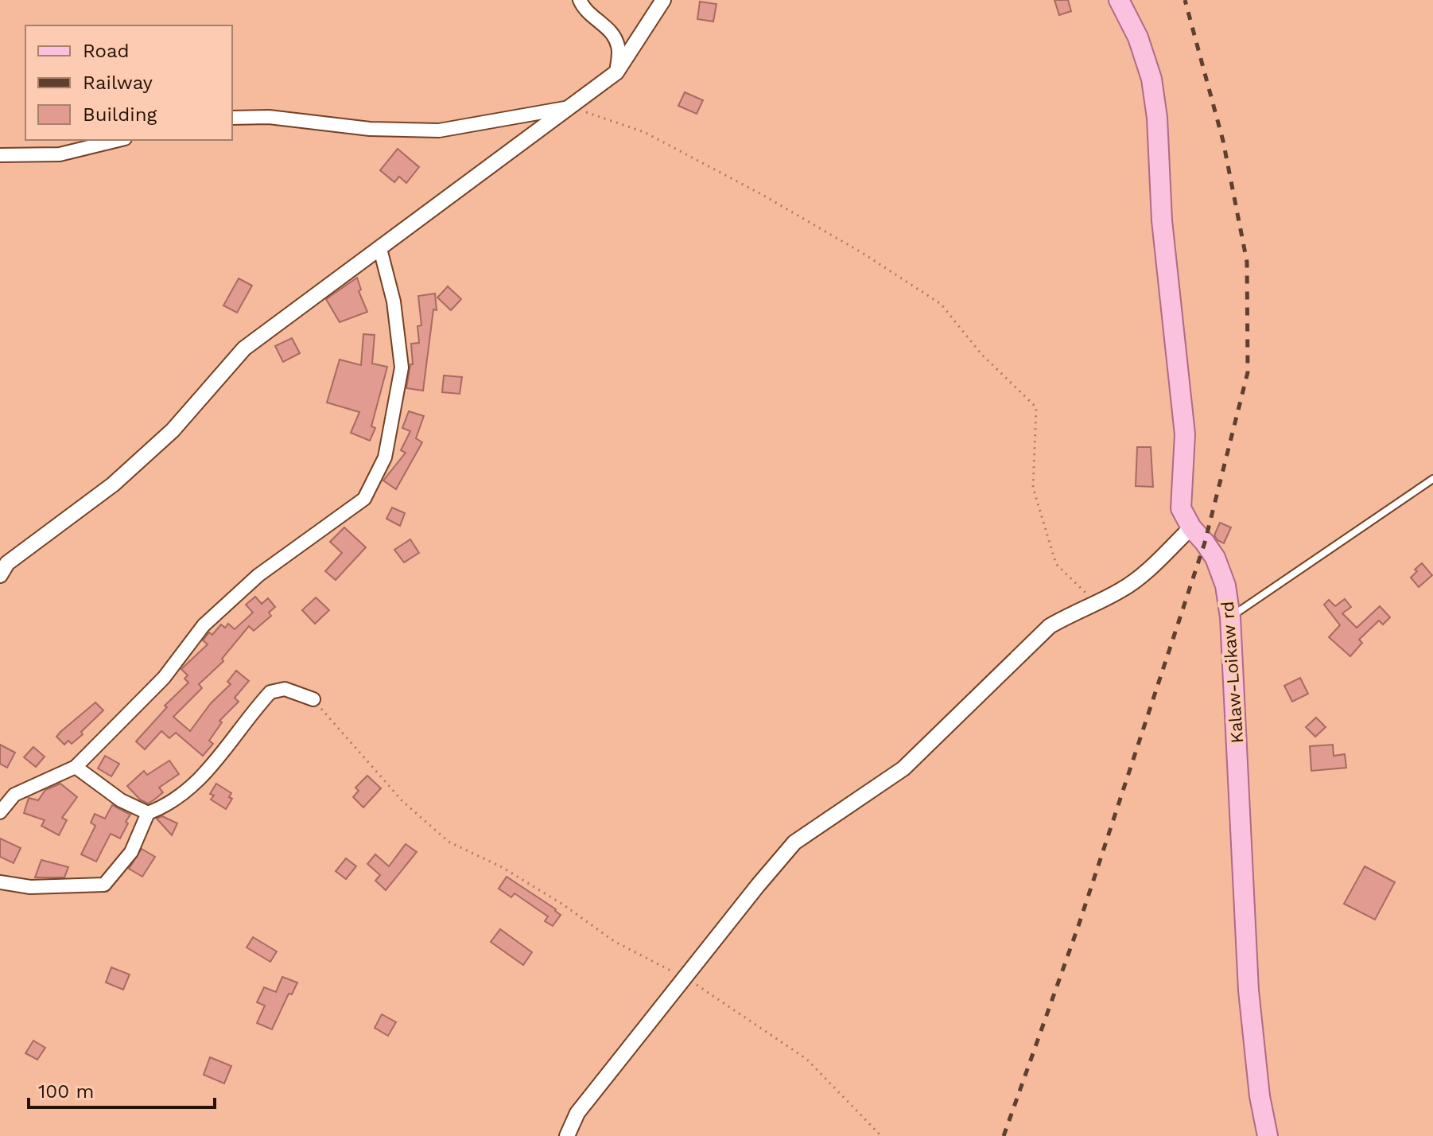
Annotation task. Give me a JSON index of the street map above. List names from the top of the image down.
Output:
{
  "streets": {
    "main road": ["Kalaw-Loikaw rd"]
  },
  "legend": ["Road", "Railway", "Building"],
  "scale_bar": "100 m"
}
